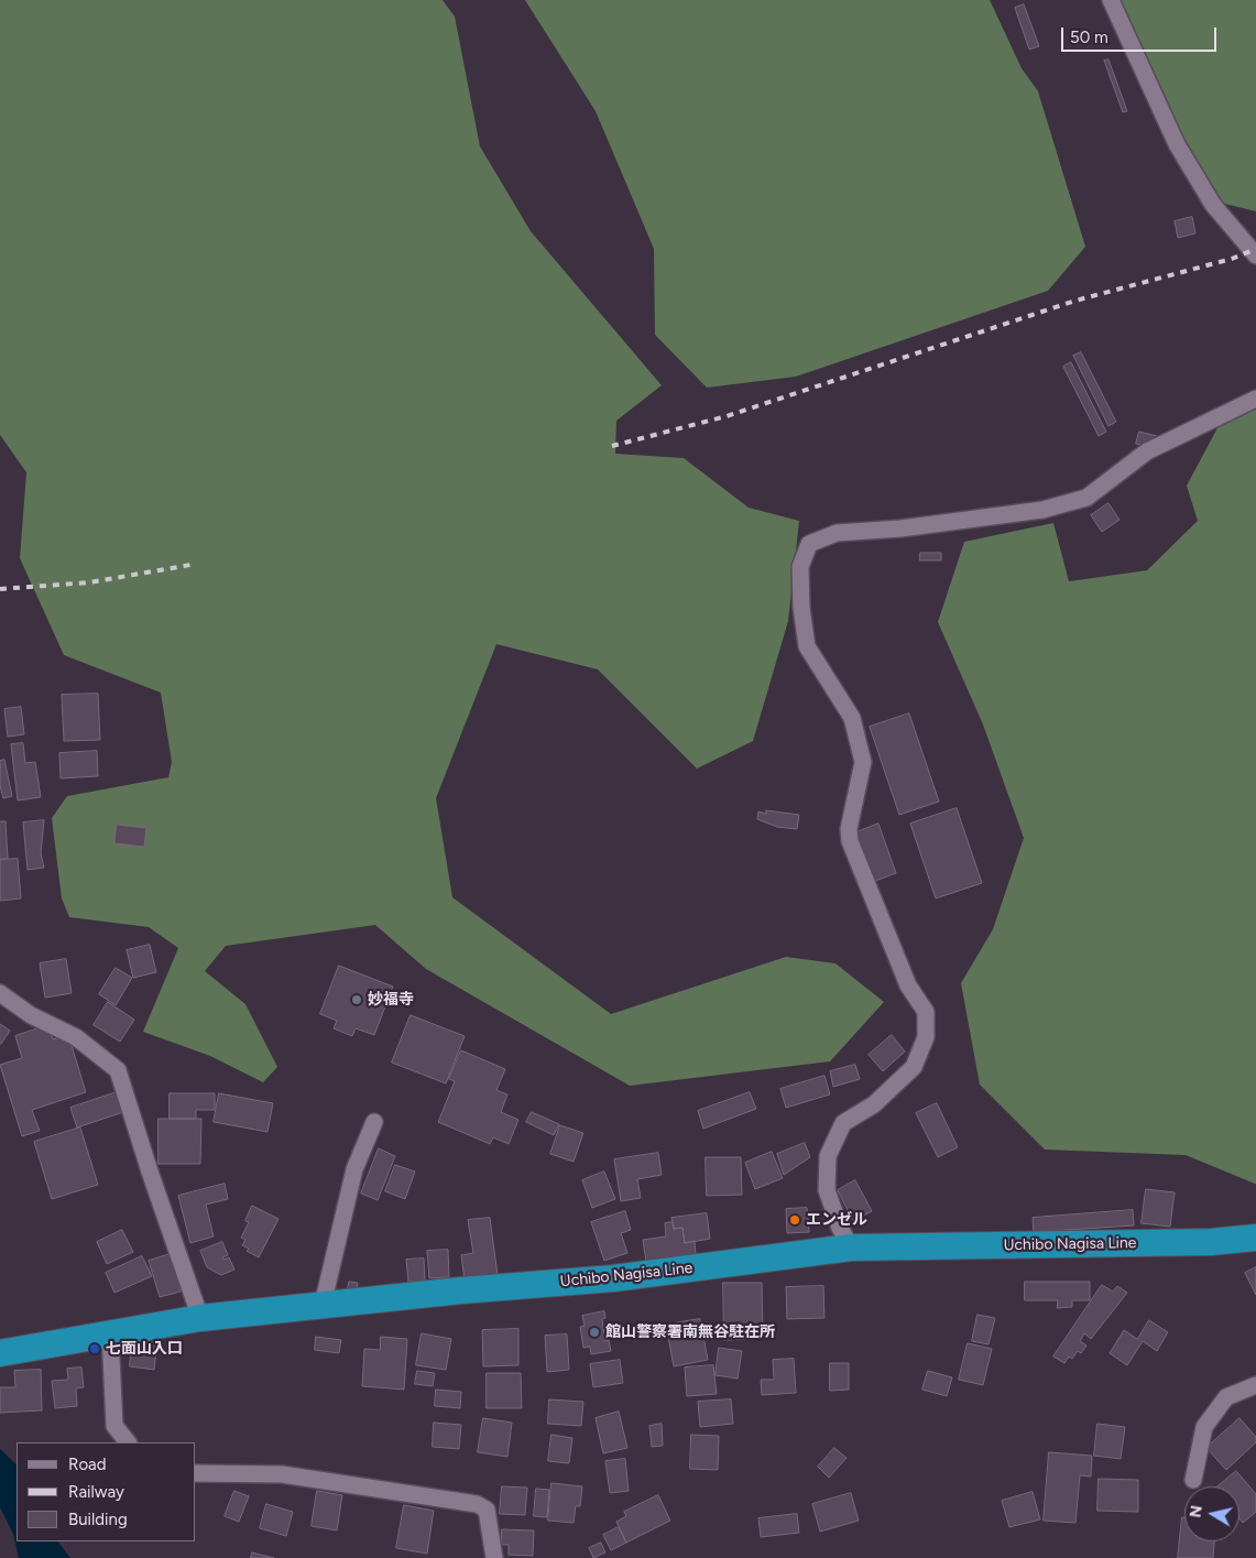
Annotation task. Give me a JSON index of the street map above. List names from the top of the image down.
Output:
{
  "streets": {
    "highway": ["Uchibo Nagisa Line"]
  },
  "places": [
    "妙福寺",
    "エンゼル",
    "館山警察署南無谷駐在所",
    "七面山入口"
  ],
  "legend": ["Road", "Railway", "Building"],
  "scale_bar": "50 m",
  "north": "left"
}
